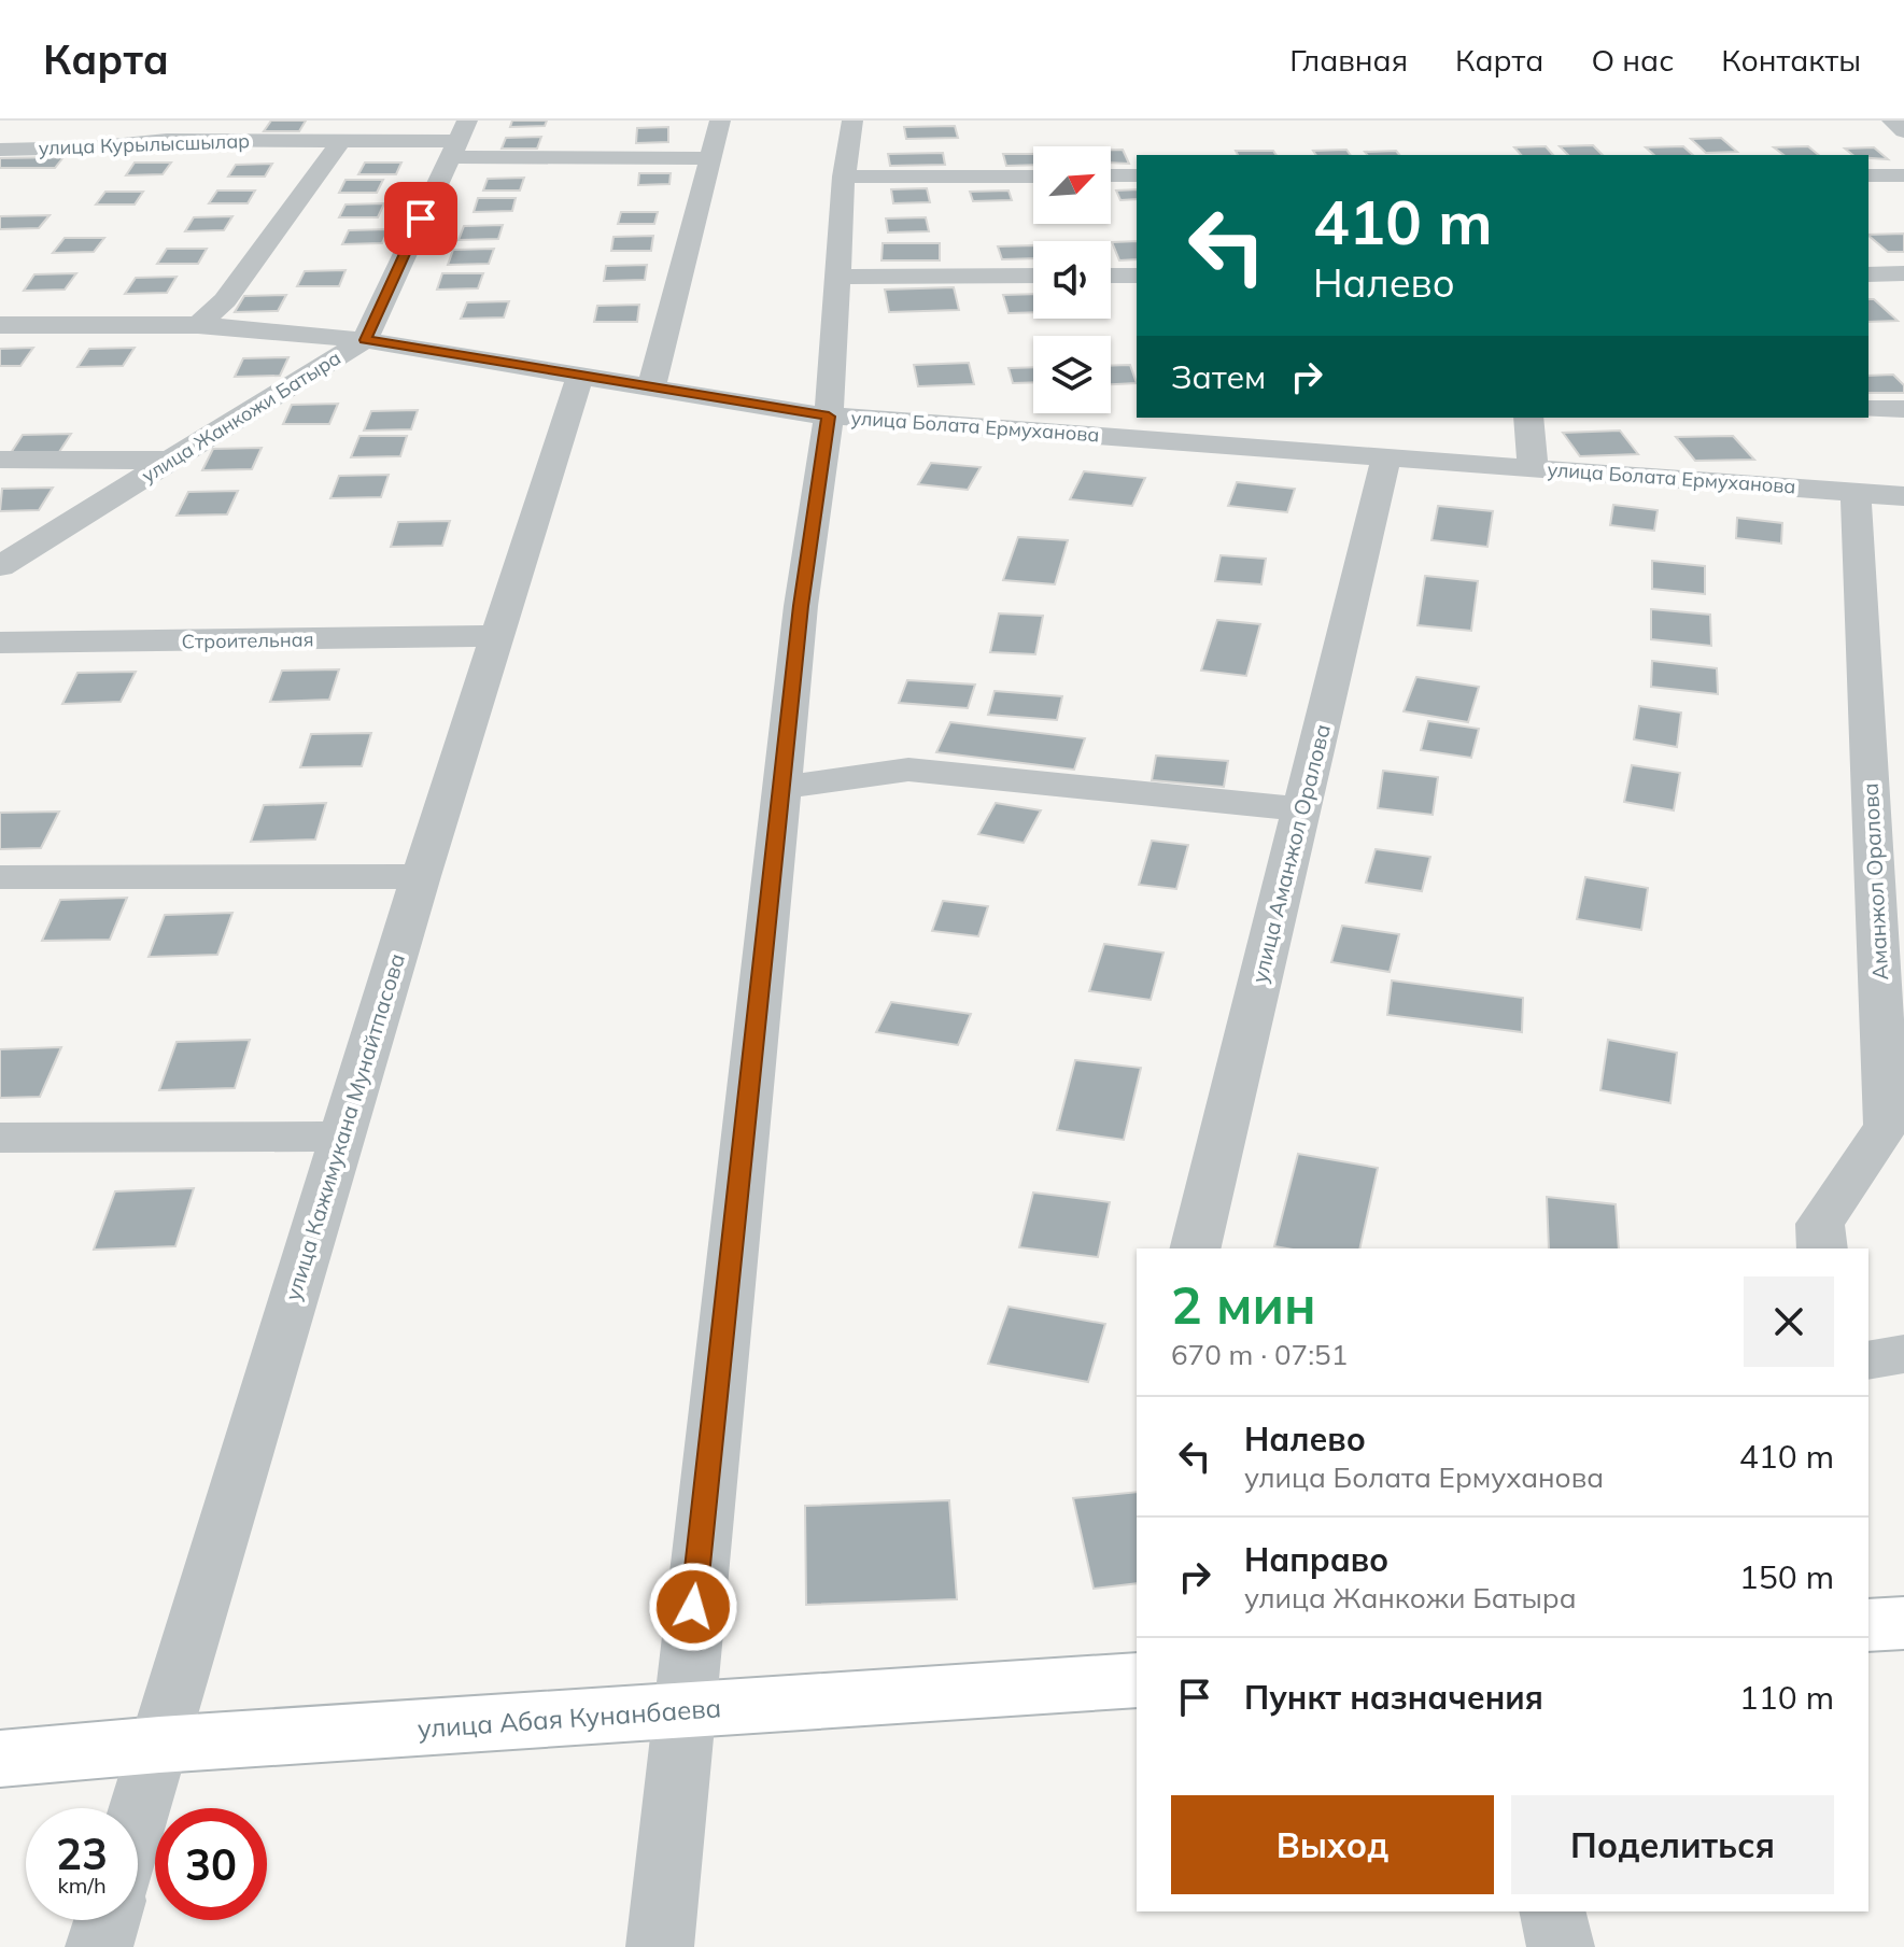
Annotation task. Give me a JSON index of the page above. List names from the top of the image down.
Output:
{
  "streets": {
    "street": [
      "улица Курылысшылар",
      "улица Жанкожи Батыра",
      "улица Болата Ермуханова",
      "Строительная",
      "улица Аманжол Оралова",
      "Аманжол Оралова",
      "улица Кажимукана Мунайтпасова",
      "улица Абая Кунанбаева"
    ]
  },
  "crossings": [
    ["улица Курылысшылар", "улица Жанкожи Батыра"],
    ["улица Жанкожи Батыра", "улица Болата Ермуханова"],
    ["улица Болата Ермуханова", "улица Аманжол Оралова"],
    ["улица Болата Ермуханова", "Аманжол Оралова"],
    ["улица Болата Ермуханова", "улица Кажимукана Мунайтпасова"],
    ["Строительная", "улица Кажимукана Мунайтпасова"],
    ["улица Кажимукана Мунайтпасова", "улица Абая Кунанбаева"]
  ],
  "north": "top right",
  "page": {
    "header": "Карта",
    "nav": [
      "Главная",
      "Карта",
      "О нас",
      "Контакты"
    ],
    "turn": ["410 m", "Налево"],
    "then": "Затем",
    "heading": ["2 мин", "670 m · 07:51"],
    "list": [
      {
        "name": "Налево",
        "note": "улица Болата Ермуханова",
        "value": "410 m"
      },
      {
        "name": "Направо",
        "note": "улица Жанкожи Батыра",
        "value": "150 m"
      },
      {
        "name": "Пункт назначения",
        "value": "110 m"
      }
    ],
    "buttons": ["Выход", "Поделиться"],
    "speed": "23 km/h",
    "limit": "30"
  }
}
